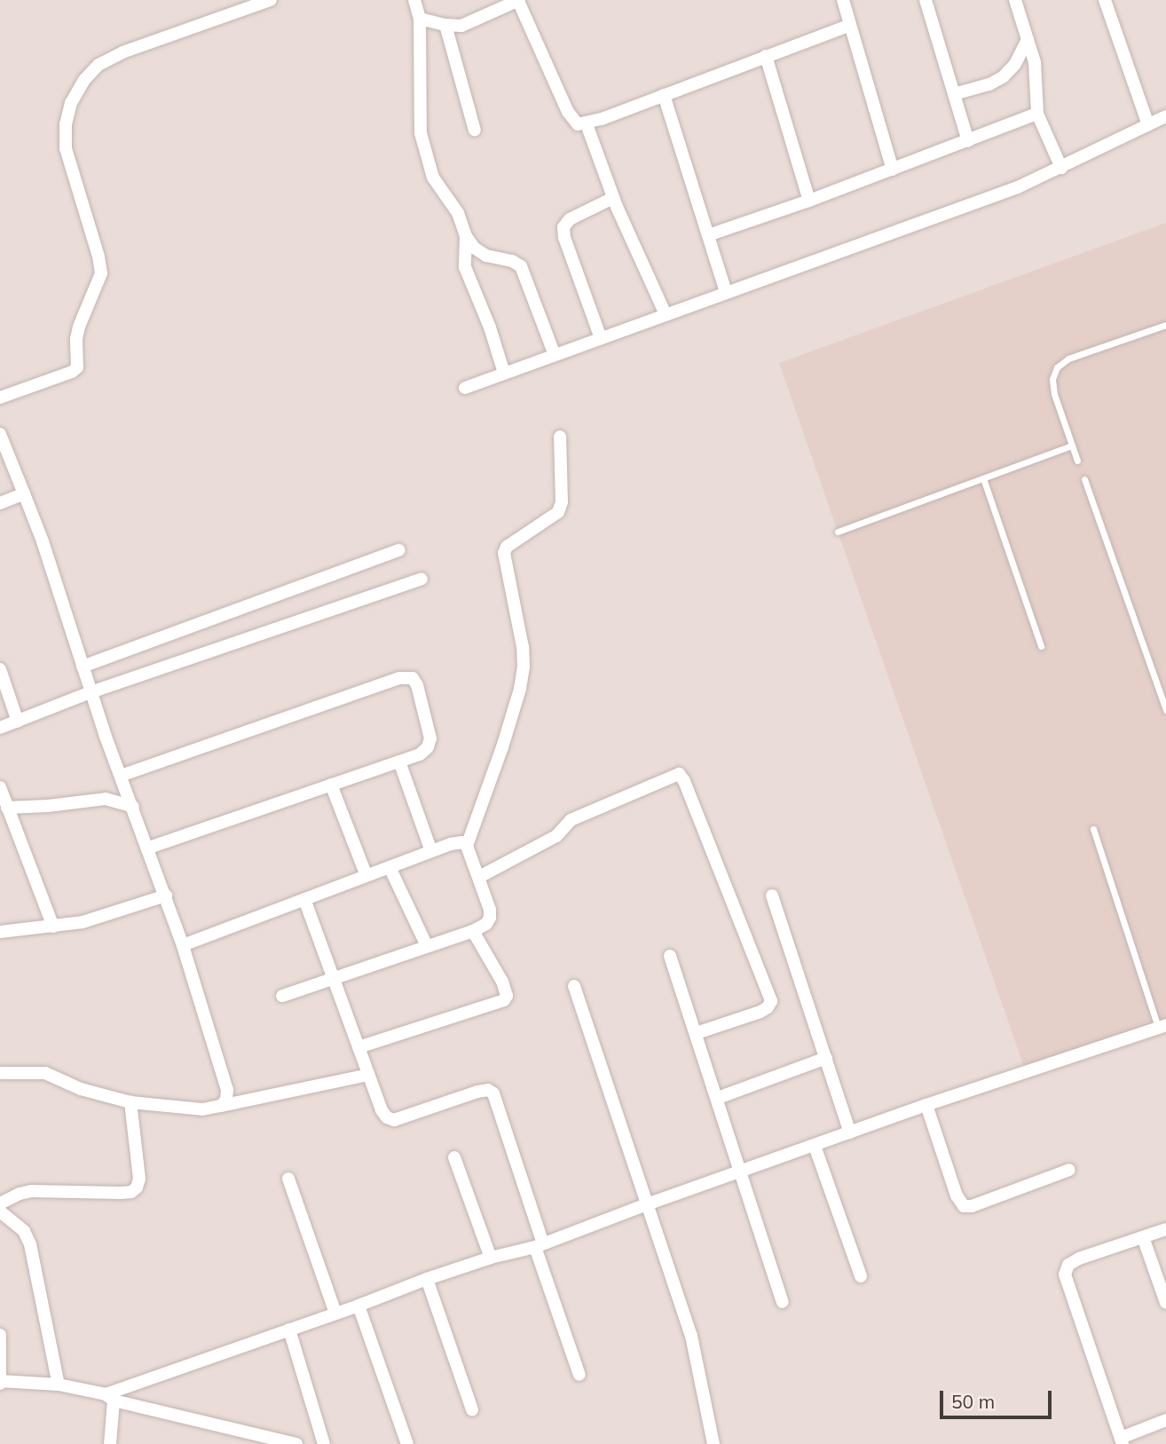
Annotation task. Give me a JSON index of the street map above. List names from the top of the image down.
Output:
{
  "scale_bar": "50 m"
}
